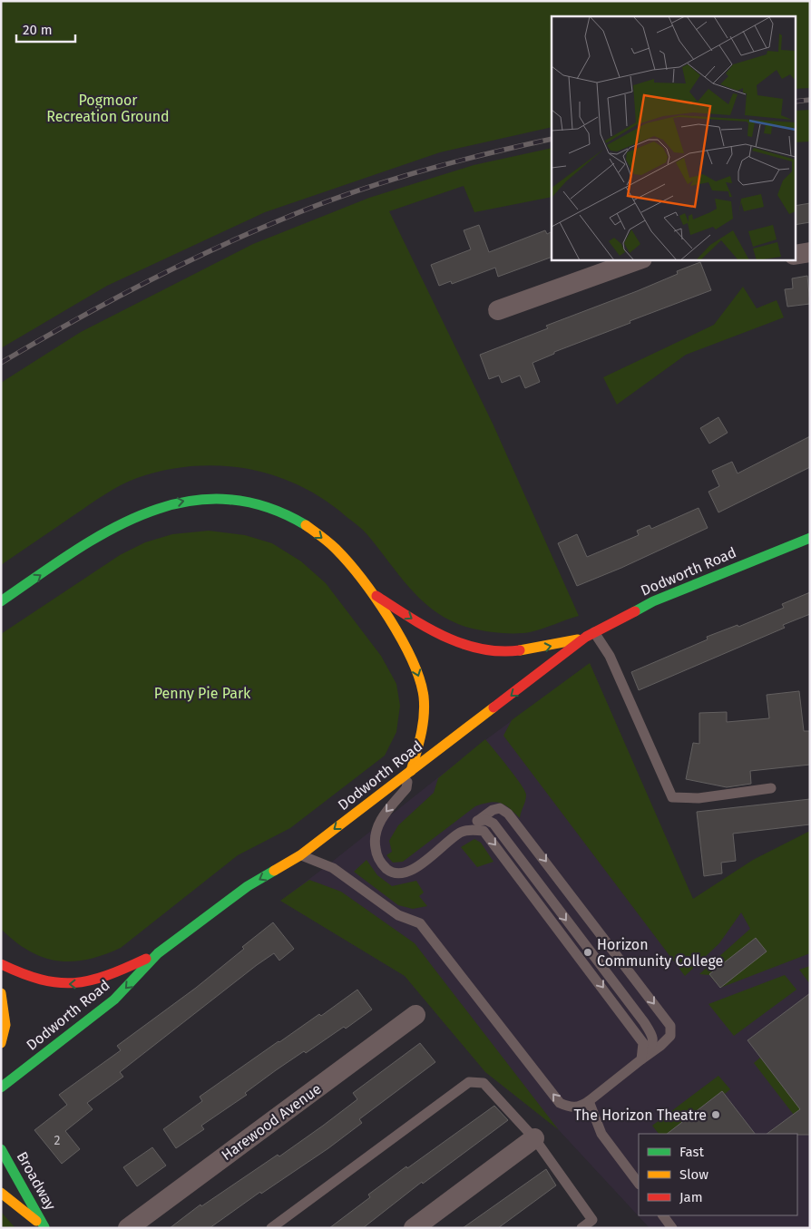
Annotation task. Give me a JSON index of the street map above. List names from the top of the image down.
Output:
{
  "streets": {
    "highway": ["Dodworth Road", "Broadway"],
    "street": ["Harewood Avenue"]
  },
  "one_way": ["Dodworth Road"],
  "parks": ["Pogmoor Recreation Ground", "Penny Pie Park"],
  "places": ["Horizon Community College", "The Horizon Theatre"],
  "house_numbers": ["2"],
  "legend": ["Fast", "Slow", "Jam"],
  "scale_bar": "20 m"
}
